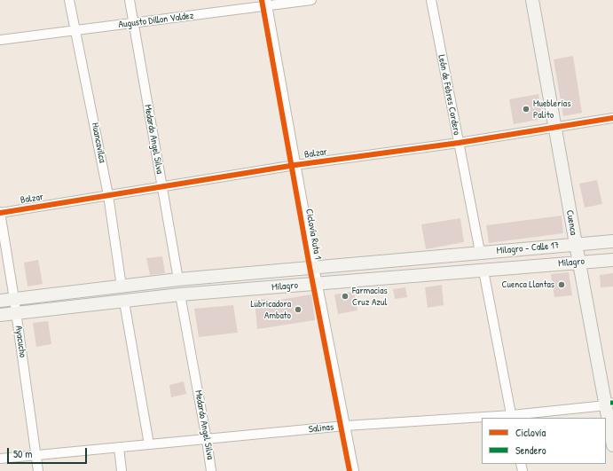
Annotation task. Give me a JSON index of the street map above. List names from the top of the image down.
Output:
{
  "streets": {
    "main road": ["Cuenca", "Milagro - Calle 17", "Milagro"],
    "street": [
      "Augusto Dillon Valdez",
      "León de Febres Cordero",
      "Medardo Angel Silva",
      "Huancavilca",
      "Balzar",
      "Ayacucho",
      "Salinas"
    ],
    "cycle path": ["Ciclovía Ruta 1"]
  },
  "crossings": [
    ["Augusto Dillon Valdez", "Medardo Angel Silva"],
    ["Augusto Dillon Valdez", "Huancavilca"],
    ["León de Febres Cordero", "Balzar"],
    ["León de Febres Cordero", "Milagro - Calle 17"],
    ["León de Febres Cordero", "Milagro"],
    ["Medardo Angel Silva", "Balzar"],
    ["Medardo Angel Silva", "Milagro"],
    ["Medardo Angel Silva", "Salinas"],
    ["Huancavilca", "Balzar"],
    ["Huancavilca", "Milagro"],
    ["Balzar", "Cuenca"],
    ["Balzar", "Ayacucho"],
    ["Cuenca", "Milagro - Calle 17"],
    ["Cuenca", "Milagro"],
    ["Cuenca", "Salinas"],
    ["Milagro - Calle 17", "Milagro"],
    ["Milagro", "Ayacucho"],
    ["Ayacucho", "Salinas"]
  ],
  "places": [
    "Mueblerías Palito",
    "Cuenca Llantas",
    "Farmacias Cruz Azul",
    "Lubricadora Ambato"
  ],
  "legend": ["Ciclovía", "Sendero"],
  "scale_bar": "50 m"
}
